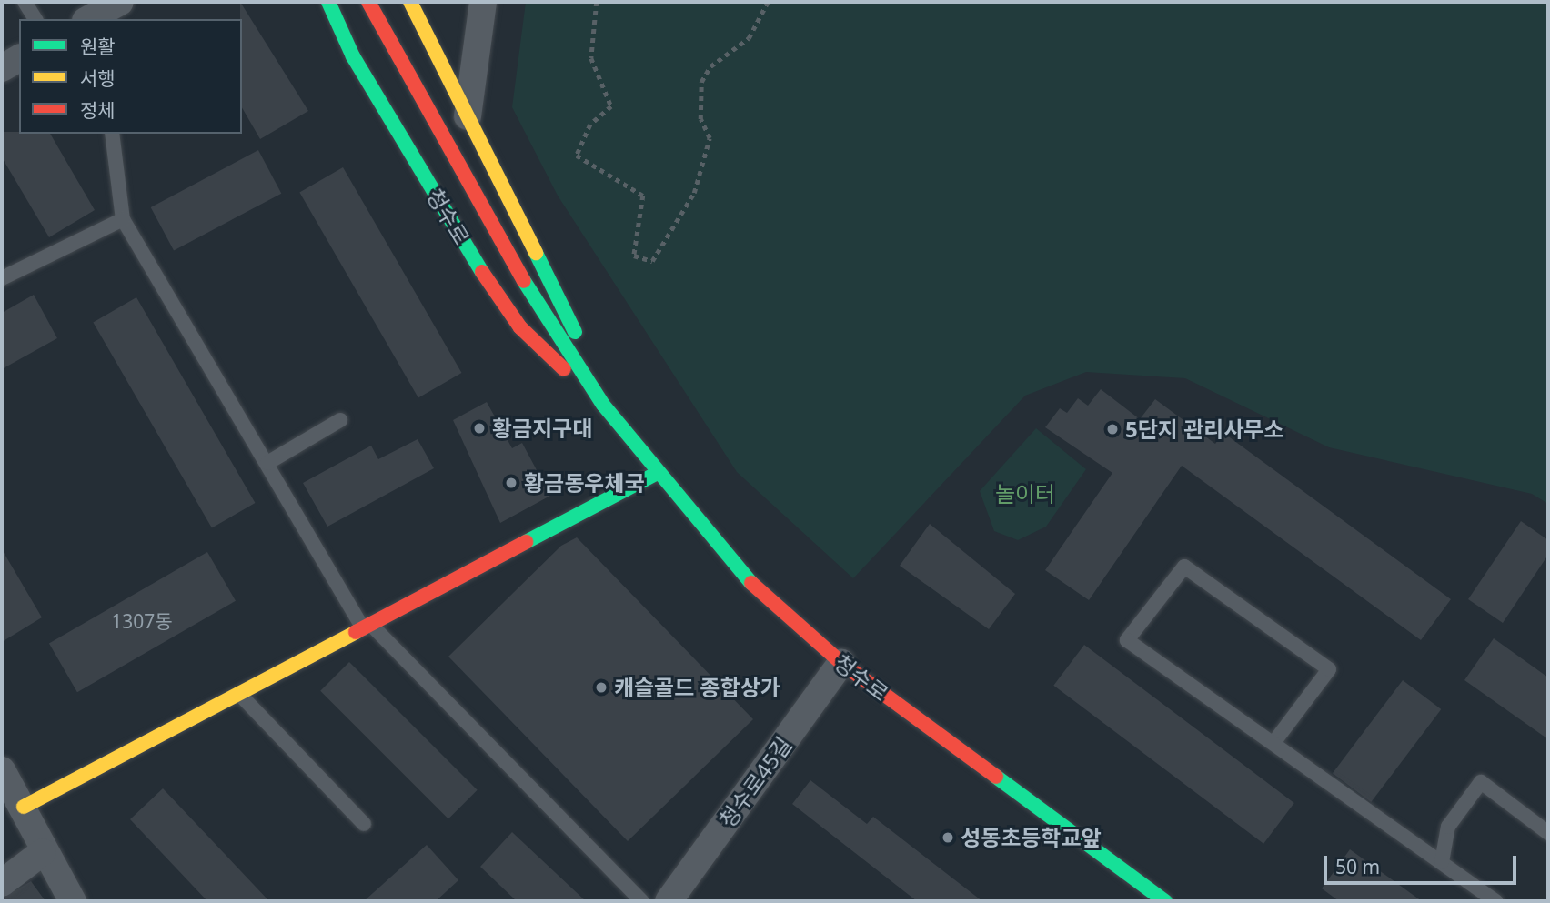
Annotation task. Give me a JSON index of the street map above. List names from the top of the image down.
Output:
{
  "streets": {
    "main road": ["청수로"],
    "street": ["청수로45길"]
  },
  "crossings": [
    ["청수로", "청수로45길"]
  ],
  "parks": ["놀이터"],
  "places": [
    "황금지구대",
    "5단지 관리사무소",
    "황금동우체국",
    "캐슬골드 종합상가",
    "성동초등학교앞"
  ],
  "house_numbers": ["1307동"],
  "legend": ["원활", "서행", "정체"],
  "scale_bar": "50 m"
}
